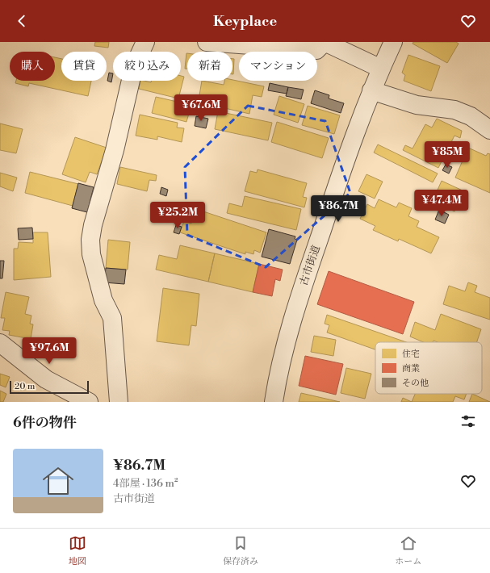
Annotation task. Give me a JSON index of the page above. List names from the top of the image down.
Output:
{
  "streets": {
    "street": ["古市街道"]
  },
  "legend": ["住宅", "商業", "その他"],
  "scale_bar": "20 m",
  "page": {
    "header": "Keyplace",
    "chip": [
      "購入",
      "賃貸",
      "絞り込み",
      "新着",
      "マンション"
    ],
    "price": [
      "¥67.6M",
      "¥85M",
      "¥47.4M",
      "¥86.7M",
      "¥25.2M",
      "¥97.6M"
    ],
    "scale": "20 m",
    "heading": "6件の物件",
    "list": [
      {
        "name": "¥86.7M",
        "note": "4部屋 · 136 m² · 古市街道"
      }
    ],
    "tabs": ["地図", "保存済み", "ホーム"]
  }
}
